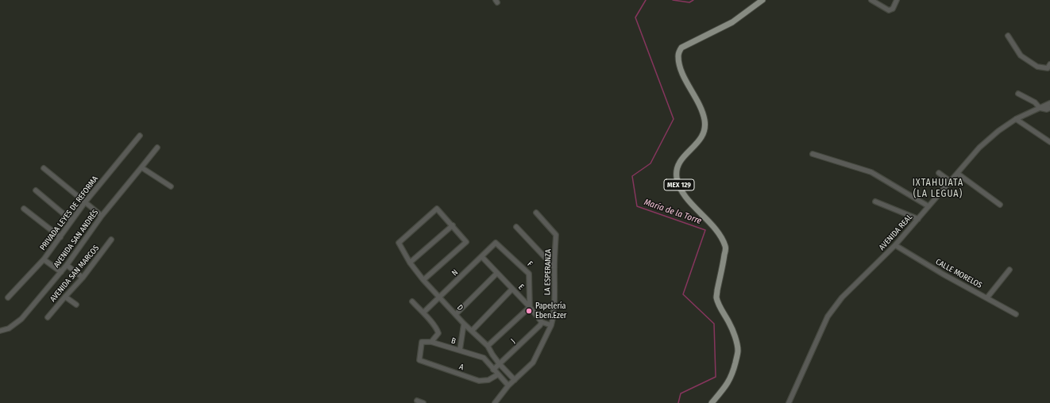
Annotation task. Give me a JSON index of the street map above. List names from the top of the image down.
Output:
{
  "streets": {
    "main road": ["MEX 129"],
    "street": [
      "PRIVADA LEYES DE REFORMA",
      "AVENIDA REAL",
      "AVENIDA SAN ANDRÉS",
      "F",
      "LA ESPERANZA",
      "N",
      "AVENIDA SAN MARCOS",
      "CALLE MORELOS",
      "E",
      "D",
      "B",
      "J",
      "A"
    ]
  },
  "crossings": [
    ["AVENIDA REAL", "CALLE MORELOS"],
    ["F", "N"],
    ["F", "E"],
    ["LA ESPERANZA", "D"],
    ["N", "E"],
    ["N", "D"],
    ["E", "J"],
    ["D", "J"],
    ["B", "J"],
    ["B", "A"]
  ],
  "districts": ["IXTAHUIATA (LA LEGUA)"],
  "water": ["María de la Torre"],
  "places": ["Papelería Eben.Ezer"]
}
